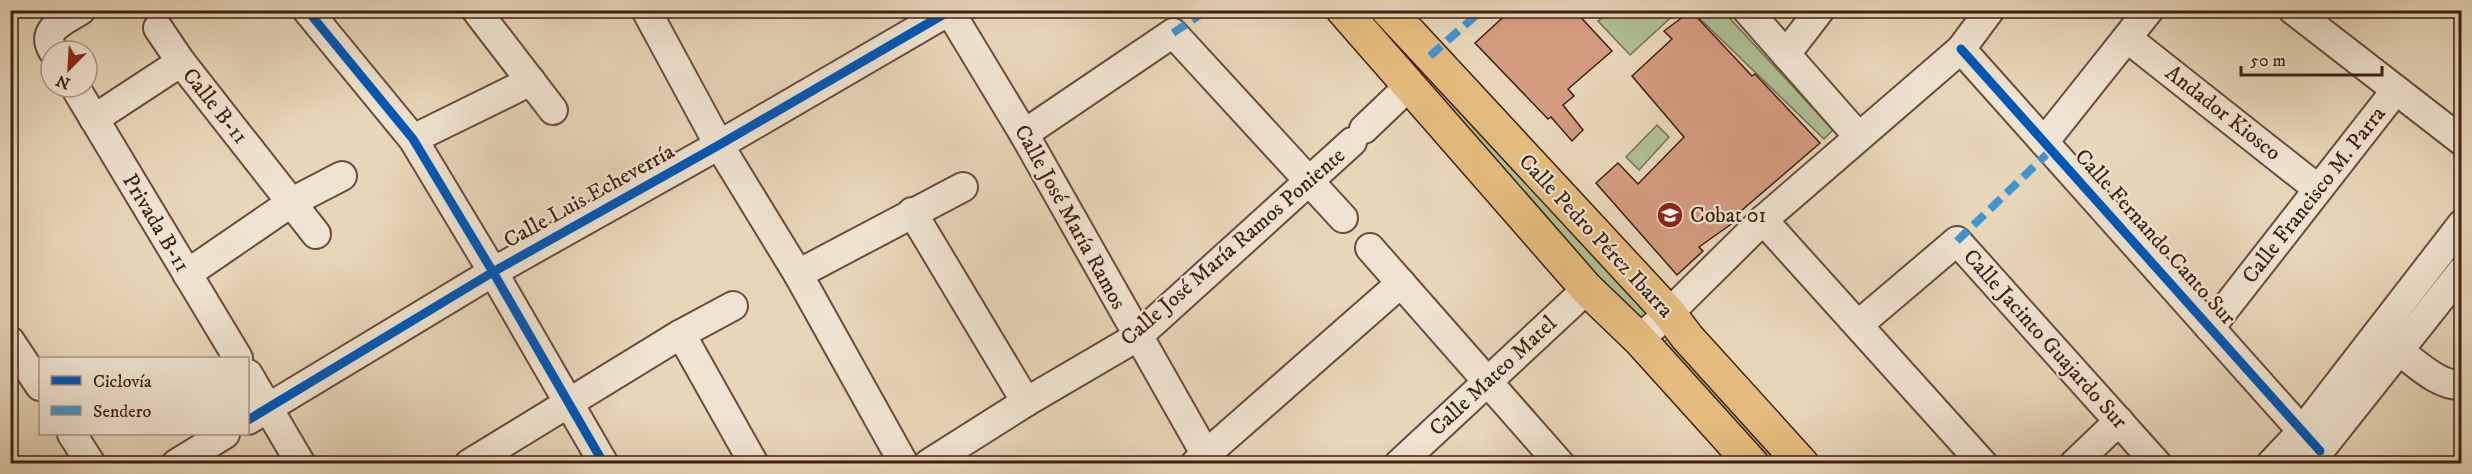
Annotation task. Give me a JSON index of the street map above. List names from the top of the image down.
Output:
{
  "streets": {
    "main road": ["Calle Pedro Pérez Ibarra"],
    "street": [
      "Calle B-11",
      "Andador Kiosco",
      "Calle Francisco M. Parra",
      "Calle Luis Echeverría",
      "Calle José María Ramos",
      "Privada B-11",
      "Calle Fernando Canto Sur",
      "Calle José María Ramos Poniente",
      "Calle Jacinto Guajardo Sur",
      "Calle Mateo Matel"
    ]
  },
  "crossings": [
    ["Calle B-11", "Privada B-11"],
    ["Andador Kiosco", "Calle Francisco M. Parra"],
    ["Calle Francisco M. Parra", "Calle Fernando Canto Sur"],
    ["Calle Luis Echeverría", "Calle José María Ramos"],
    ["Calle José María Ramos", "Calle José María Ramos Poniente"],
    ["Calle Pedro Pérez Ibarra", "Calle José María Ramos Poniente"],
    ["Calle Pedro Pérez Ibarra", "Calle Mateo Matel"]
  ],
  "places": {
    "school or university": ["Cobat 01"]
  },
  "legend": ["Ciclovía", "Sendero"],
  "scale_bar": "50 m",
  "north": "bottom left"
}
